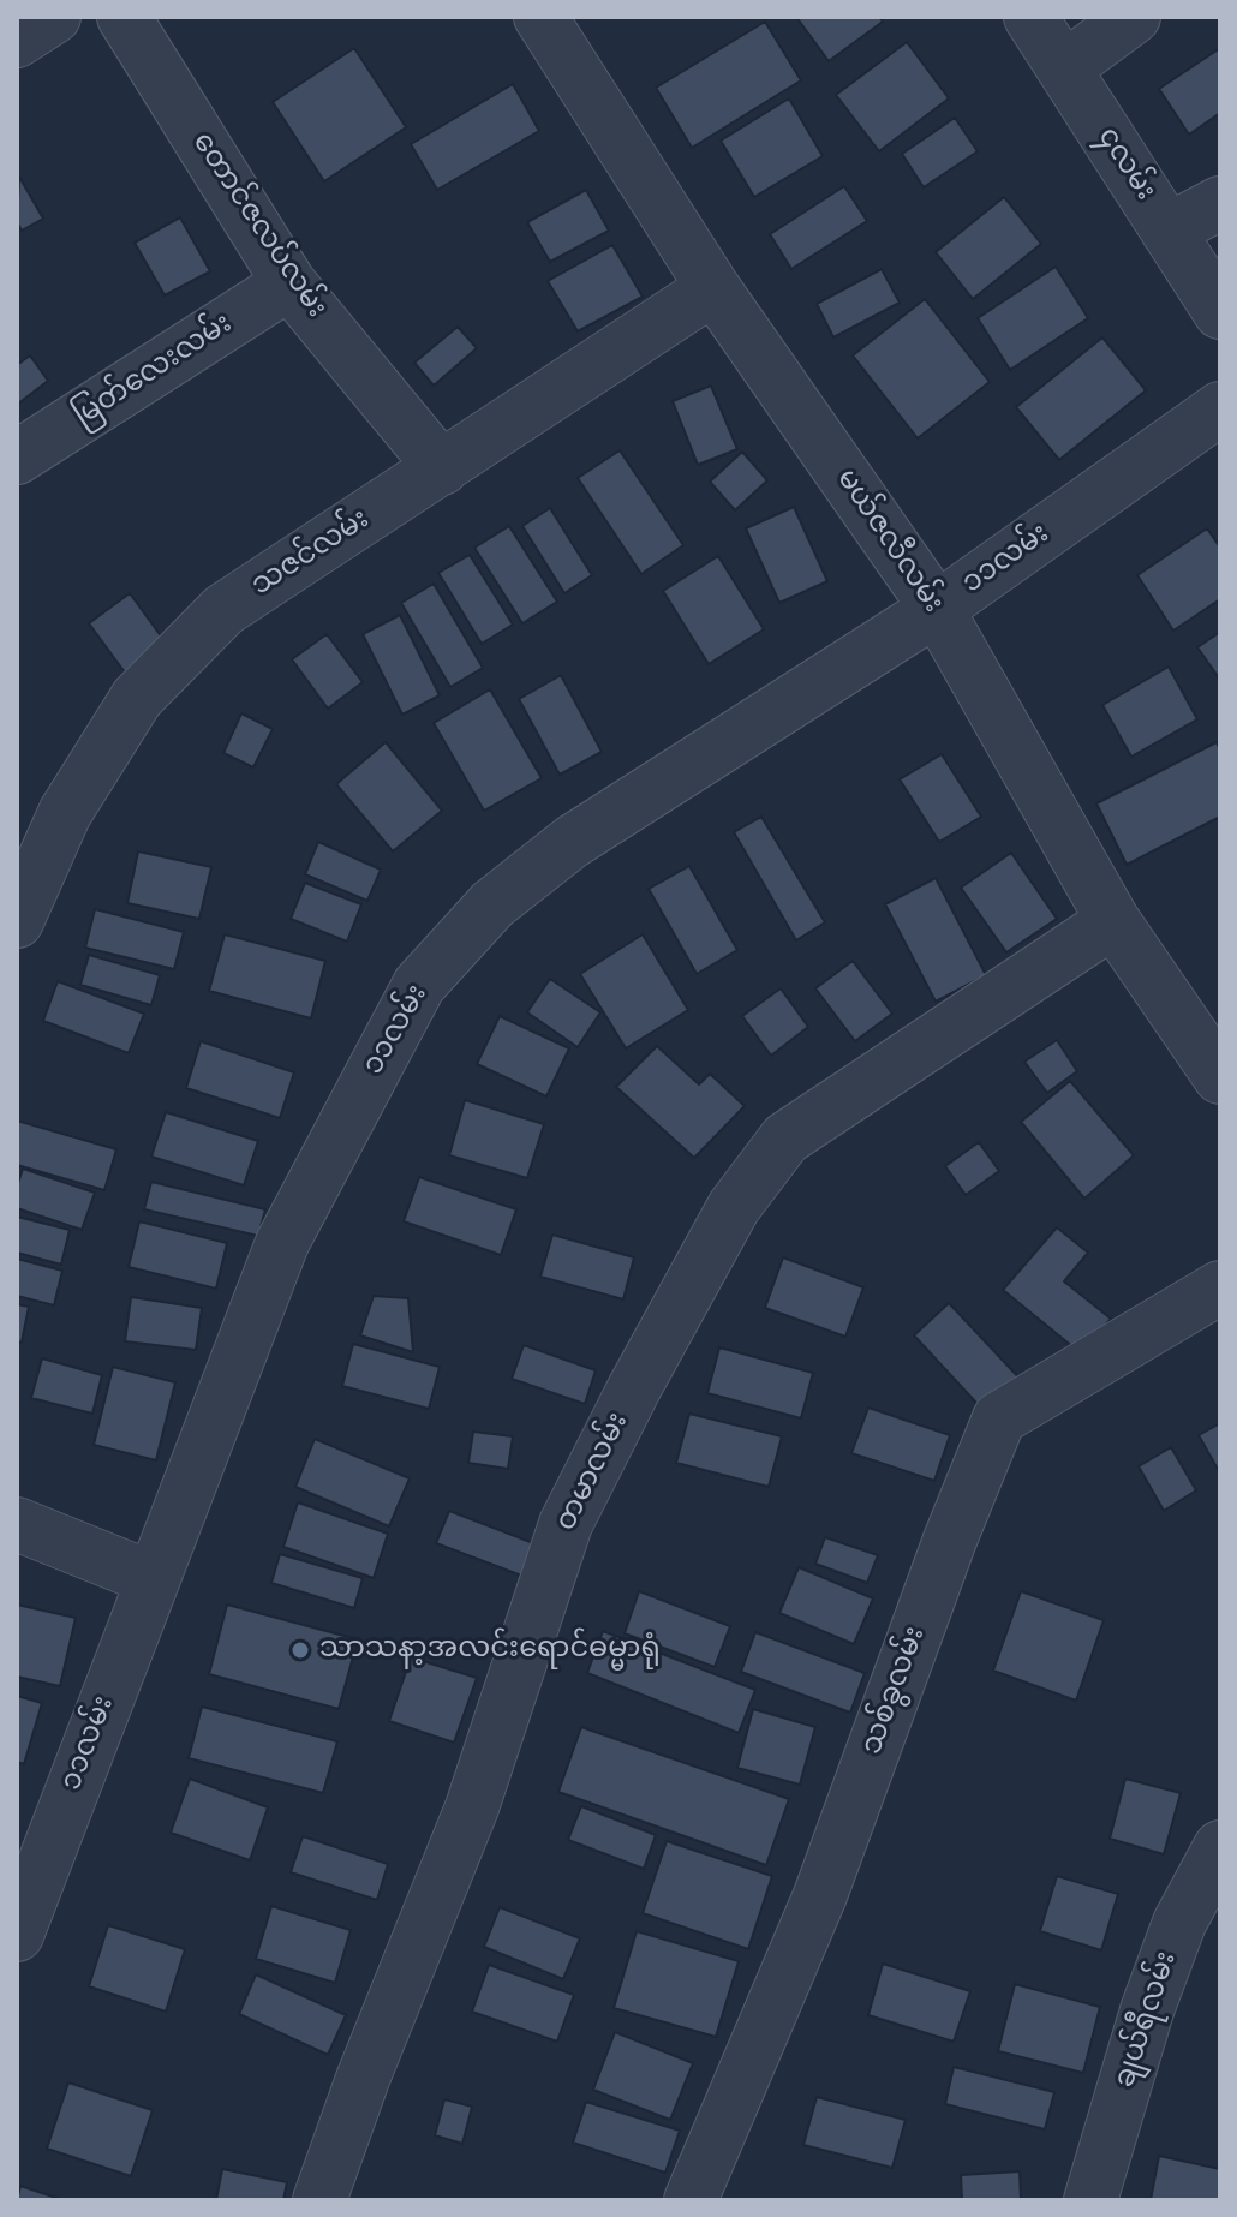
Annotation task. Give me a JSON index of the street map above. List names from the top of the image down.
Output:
{
  "streets": {
    "street": [
      "၄လမ်း",
      "တောင်ဇလပ်လမ်း",
      "မြတ်လေးလမ်း",
      "မယ်ဇလီလမ်း",
      "သဇင်လမ်း",
      "၁၁လမ်း",
      "တမာလမ်း",
      "သစ်ခွလမ်း",
      "ချယ်ရီလမ်း"
    ]
  },
  "crossings": [
    ["တောင်ဇလပ်လမ်း", "မြတ်လေးလမ်း"],
    ["တောင်ဇလပ်လမ်း", "သဇင်လမ်း"],
    ["မယ်ဇလီလမ်း", "သဇင်လမ်း"],
    ["မယ်ဇလီလမ်း", "၁၁လမ်း"],
    ["မယ်ဇလီလမ်း", "တမာလမ်း"]
  ],
  "places": ["သာသနာ့အလင်းရောင်ဓမ္မာရုံ"]
}
